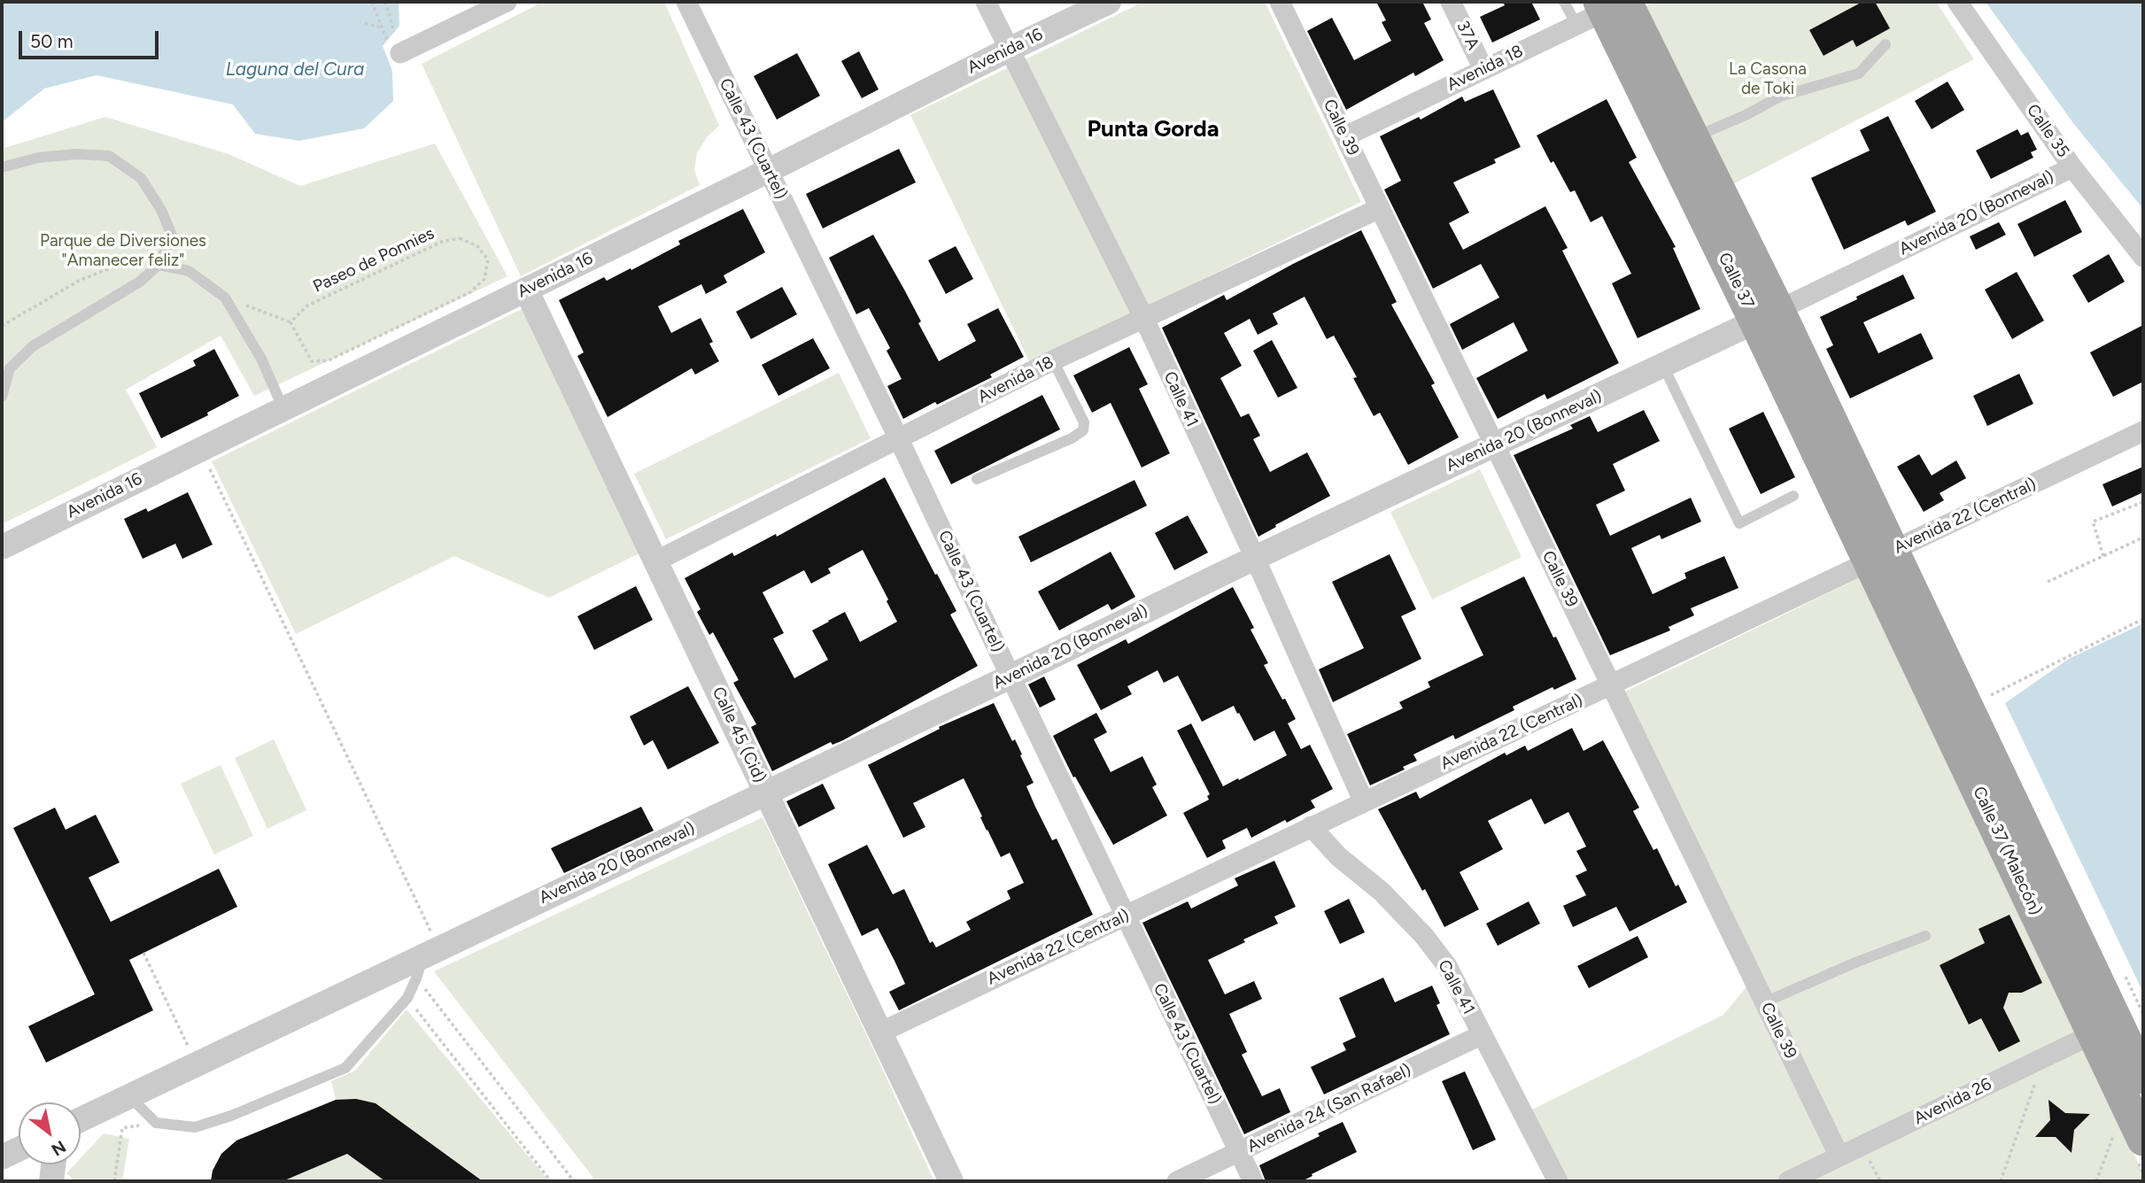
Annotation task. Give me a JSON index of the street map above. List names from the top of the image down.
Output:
{
  "streets": {
    "main road": ["Calle 37", "Calle 37 (Malecón)"],
    "street": [
      "37A",
      "Avenida 16",
      "Avenida 18",
      "Calle 39",
      "Calle 35",
      "Calle 43 (Cuartel)",
      "Avenida 20 (Bonneval)",
      "Calle 41",
      "Avenida 22 (Central)",
      "Calle 45 (Cid)",
      "Avenida 26",
      "Avenida 24 (San Rafael)"
    ],
    "path": ["Paseo de Ponnies"]
  },
  "crossings": [
    ["37A", "Avenida 18"],
    ["Avenida 16", "Calle 43 (Cuartel)"],
    ["Avenida 16", "Calle 41"],
    ["Avenida 16", "Calle 45 (Cid)"],
    ["Avenida 18", "Calle 39"],
    ["Avenida 18", "Calle 43 (Cuartel)"],
    ["Avenida 18", "Calle 37"],
    ["Avenida 18", "Calle 41"],
    ["Avenida 18", "Calle 45 (Cid)"],
    ["Calle 39", "Avenida 20 (Bonneval)"],
    ["Calle 39", "Avenida 22 (Central)"],
    ["Calle 39", "Avenida 26"],
    ["Calle 35", "Avenida 20 (Bonneval)"],
    ["Calle 43 (Cuartel)", "Avenida 20 (Bonneval)"],
    ["Calle 43 (Cuartel)", "Avenida 22 (Central)"],
    ["Calle 43 (Cuartel)", "Avenida 24 (San Rafael)"],
    ["Avenida 20 (Bonneval)", "Calle 37"],
    ["Avenida 20 (Bonneval)", "Calle 41"],
    ["Avenida 20 (Bonneval)", "Calle 45 (Cid)"],
    ["Calle 37", "Avenida 22 (Central)"],
    ["Calle 37", "Calle 37 (Malecón)"],
    ["Calle 41", "Avenida 22 (Central)"],
    ["Calle 41", "Avenida 24 (San Rafael)"],
    ["Avenida 22 (Central)", "Calle 45 (Cid)"],
    ["Avenida 22 (Central)", "Calle 37 (Malecón)"],
    ["Calle 37 (Malecón)", "Avenida 26"]
  ],
  "districts": ["Punta Gorda"],
  "water": ["Laguna del Cura"],
  "parks": ["La Casona de Toki", "Parque de Diversiones \"Amanecer feliz\""],
  "scale_bar": "50 m",
  "north": "bottom right"
}
